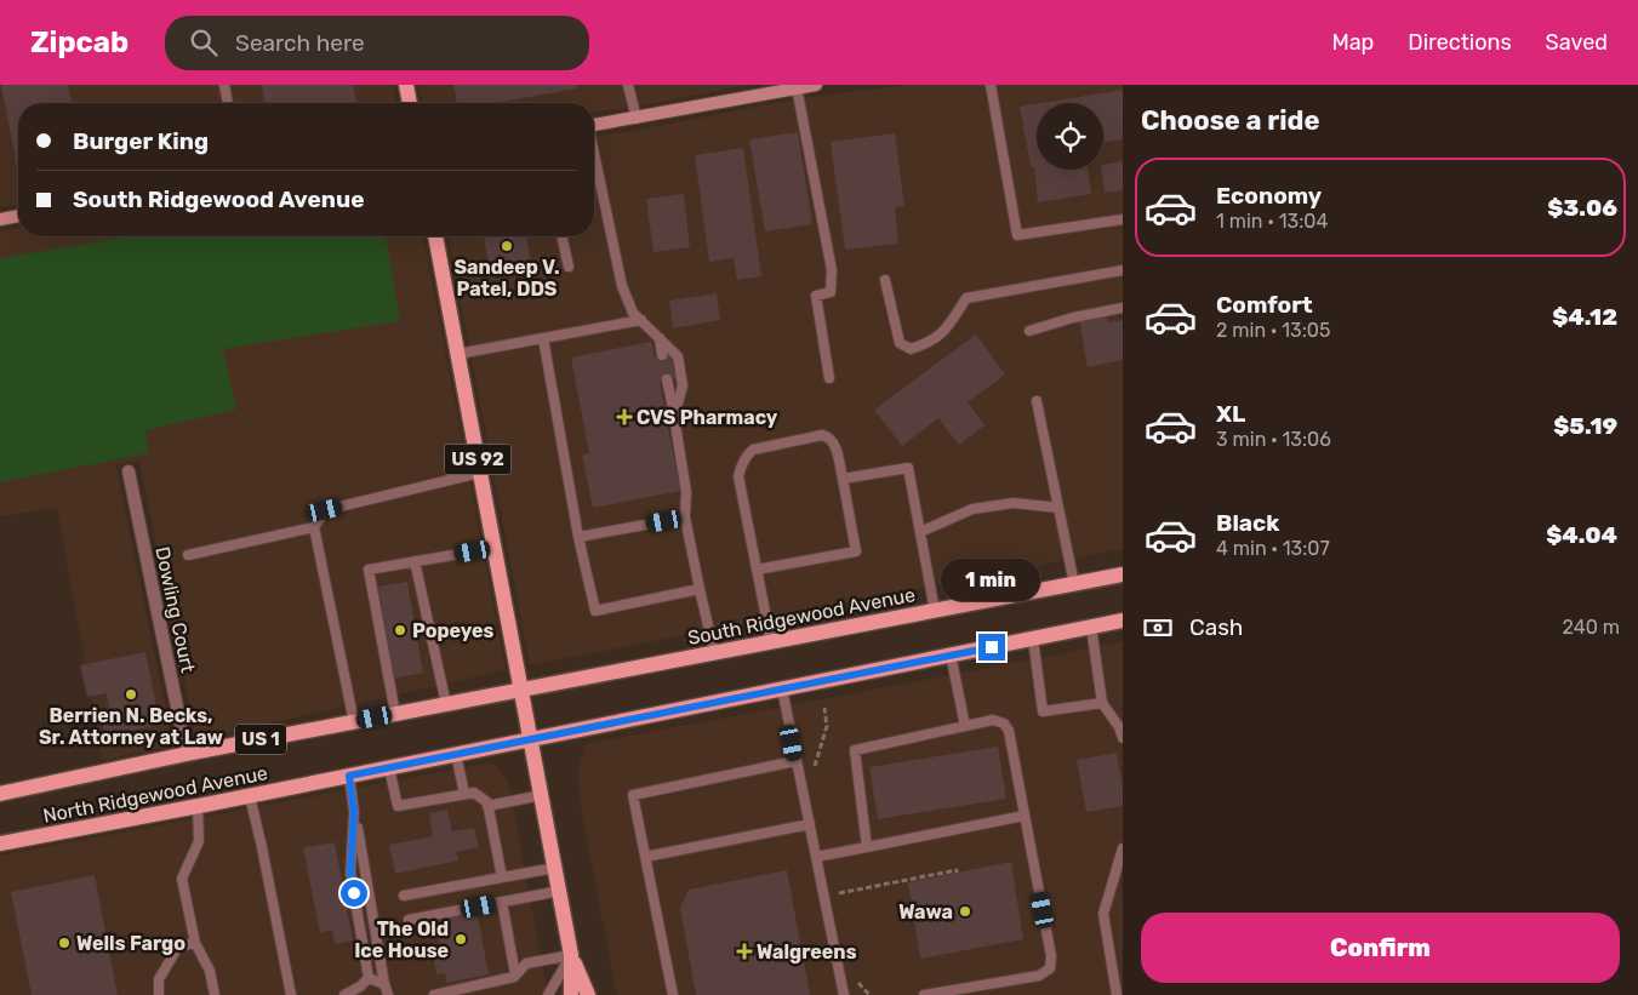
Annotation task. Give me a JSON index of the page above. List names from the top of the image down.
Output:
{
  "streets": {
    "main road": [
      "US 92",
      "South Ridgewood Avenue",
      "US 1",
      "North Ridgewood Avenue"
    ],
    "street": ["Dowling Court"]
  },
  "crossings": [
    ["US 92", "South Ridgewood Avenue"],
    ["US 92", "North Ridgewood Avenue"],
    ["Dowling Court", "North Ridgewood Avenue"],
    ["South Ridgewood Avenue", "North Ridgewood Avenue"]
  ],
  "places": {
    "other": [
      "Sandeep V. Patel, DDS",
      "Popeyes",
      "Berrien N. Becks, Sr. Attorney at Law",
      "Wawa",
      "The Old Ice House",
      "Wells Fargo"
    ],
    "health": ["CVS Pharmacy", "Walgreens"]
  },
  "page": {
    "header": "Zipcab",
    "search": "Search here",
    "nav": ["Map", "Directions", "Saved"],
    "heading": "Choose a ride",
    "banner": ["Burger King", "South Ridgewood Avenue"],
    "list": [
      {
        "name": "Economy",
        "note": "1 min · 13:04",
        "value": "$3.06"
      },
      {
        "name": "Comfort",
        "note": "2 min · 13:05",
        "value": "$4.12"
      },
      {
        "name": "XL",
        "note": "3 min · 13:06",
        "value": "$5.19"
      },
      {
        "name": "Black",
        "note": "4 min · 13:07",
        "value": "$4.04"
      }
    ],
    "bubble": "1 min",
    "pay": ["Cash", "240 m"],
    "buttons": "Confirm"
  }
}
